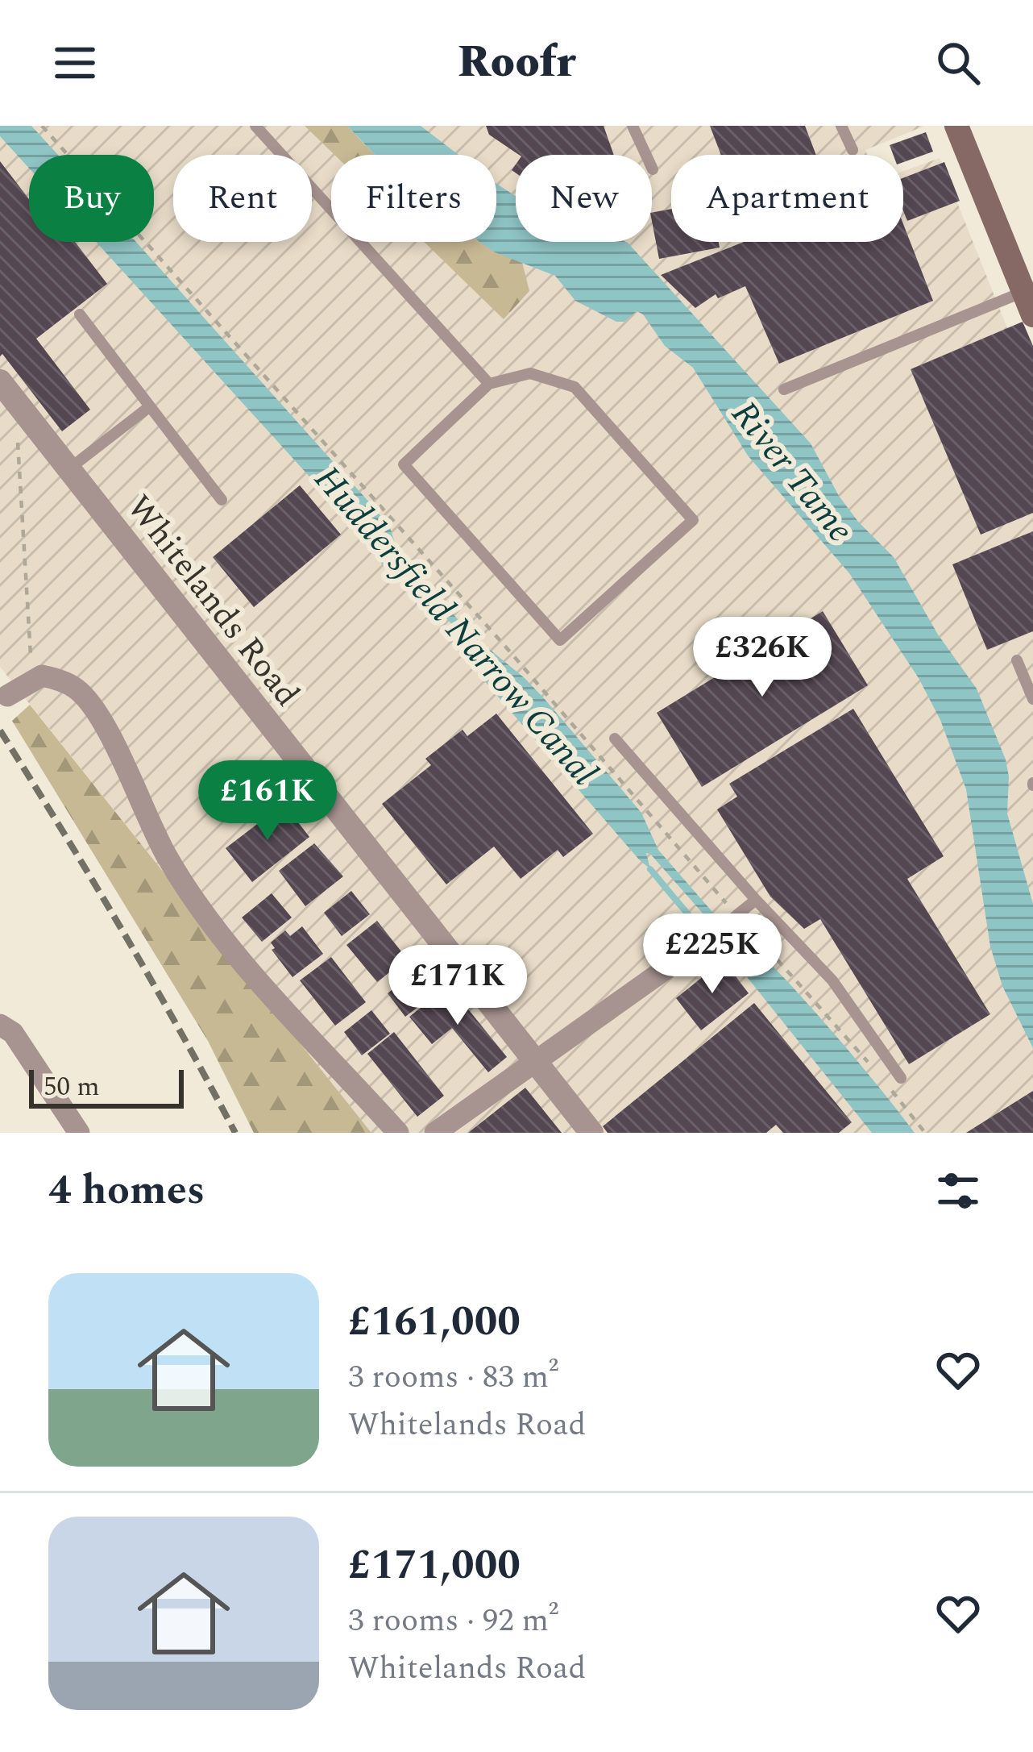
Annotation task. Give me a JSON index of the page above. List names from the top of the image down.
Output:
{
  "streets": {
    "street": ["Whitelands Road"]
  },
  "water": ["River Tame", "Huddersfield Narrow Canal"],
  "scale_bar": "50 m",
  "page": {
    "header": "Roofr",
    "chip": [
      "Buy",
      "Rent",
      "Filters",
      "New",
      "Apartment"
    ],
    "price": [
      "£326K",
      "£161K",
      "£225K",
      "£171K"
    ],
    "scale": "50 m",
    "heading": "4 homes",
    "list": [
      {
        "name": "£161,000",
        "note": "3 rooms · 83 m² · Whitelands Road"
      },
      {
        "name": "£171,000",
        "note": "3 rooms · 92 m² · Whitelands Road"
      }
    ]
  }
}
